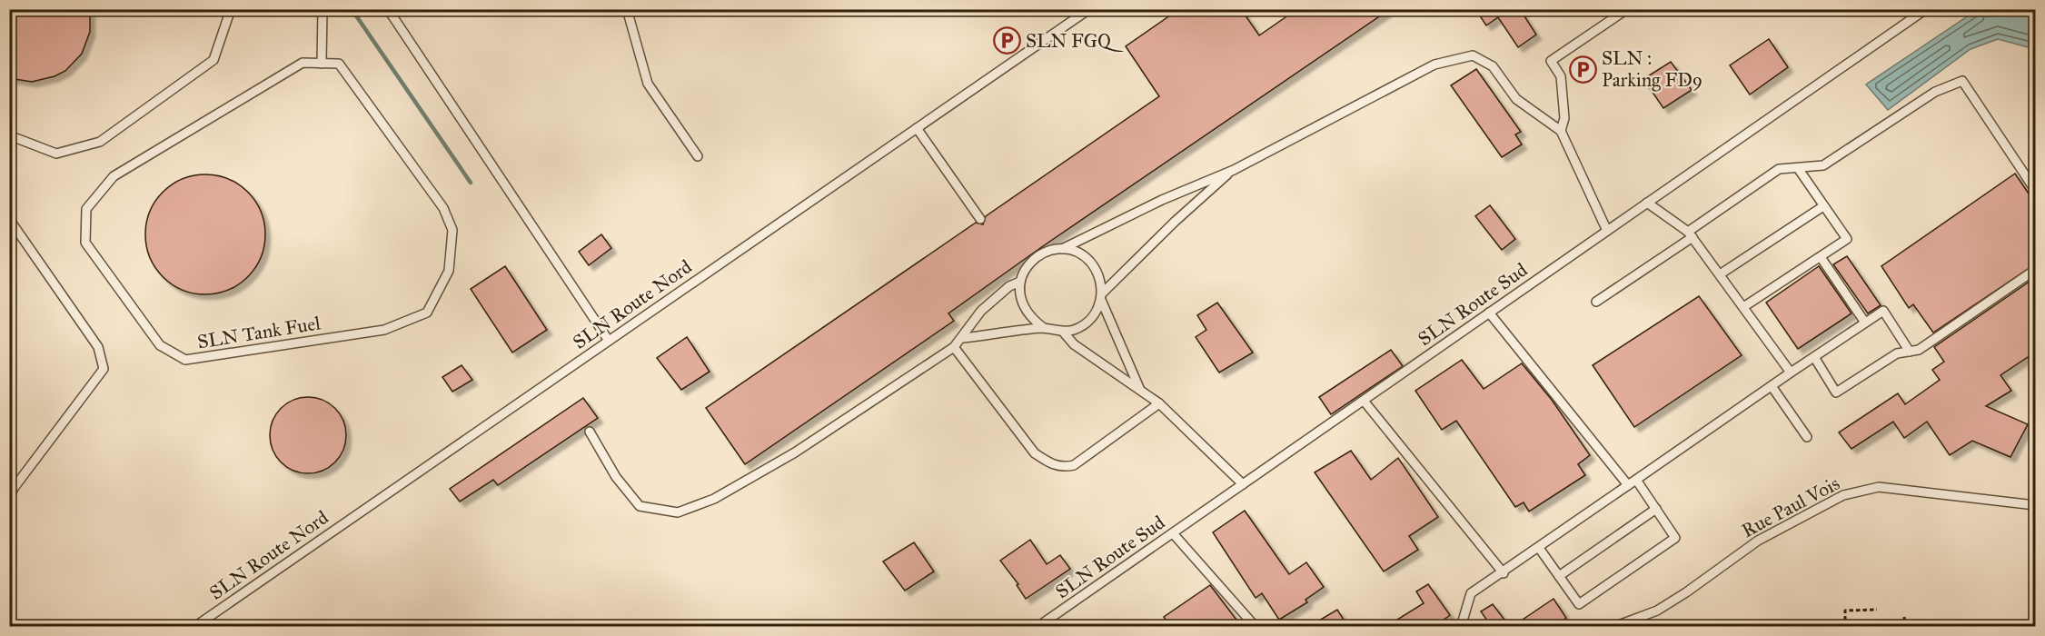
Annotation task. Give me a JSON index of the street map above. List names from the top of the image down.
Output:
{
  "streets": {
    "lane": [
      "SLN Route Nord",
      "SLN Route Sud",
      "SLN Tank Fuel",
      "Rue Paul Vois"
    ]
  },
  "places": {
    "parking": ["SLN FGQ", "SLN : Parking FD9"]
  }
}
